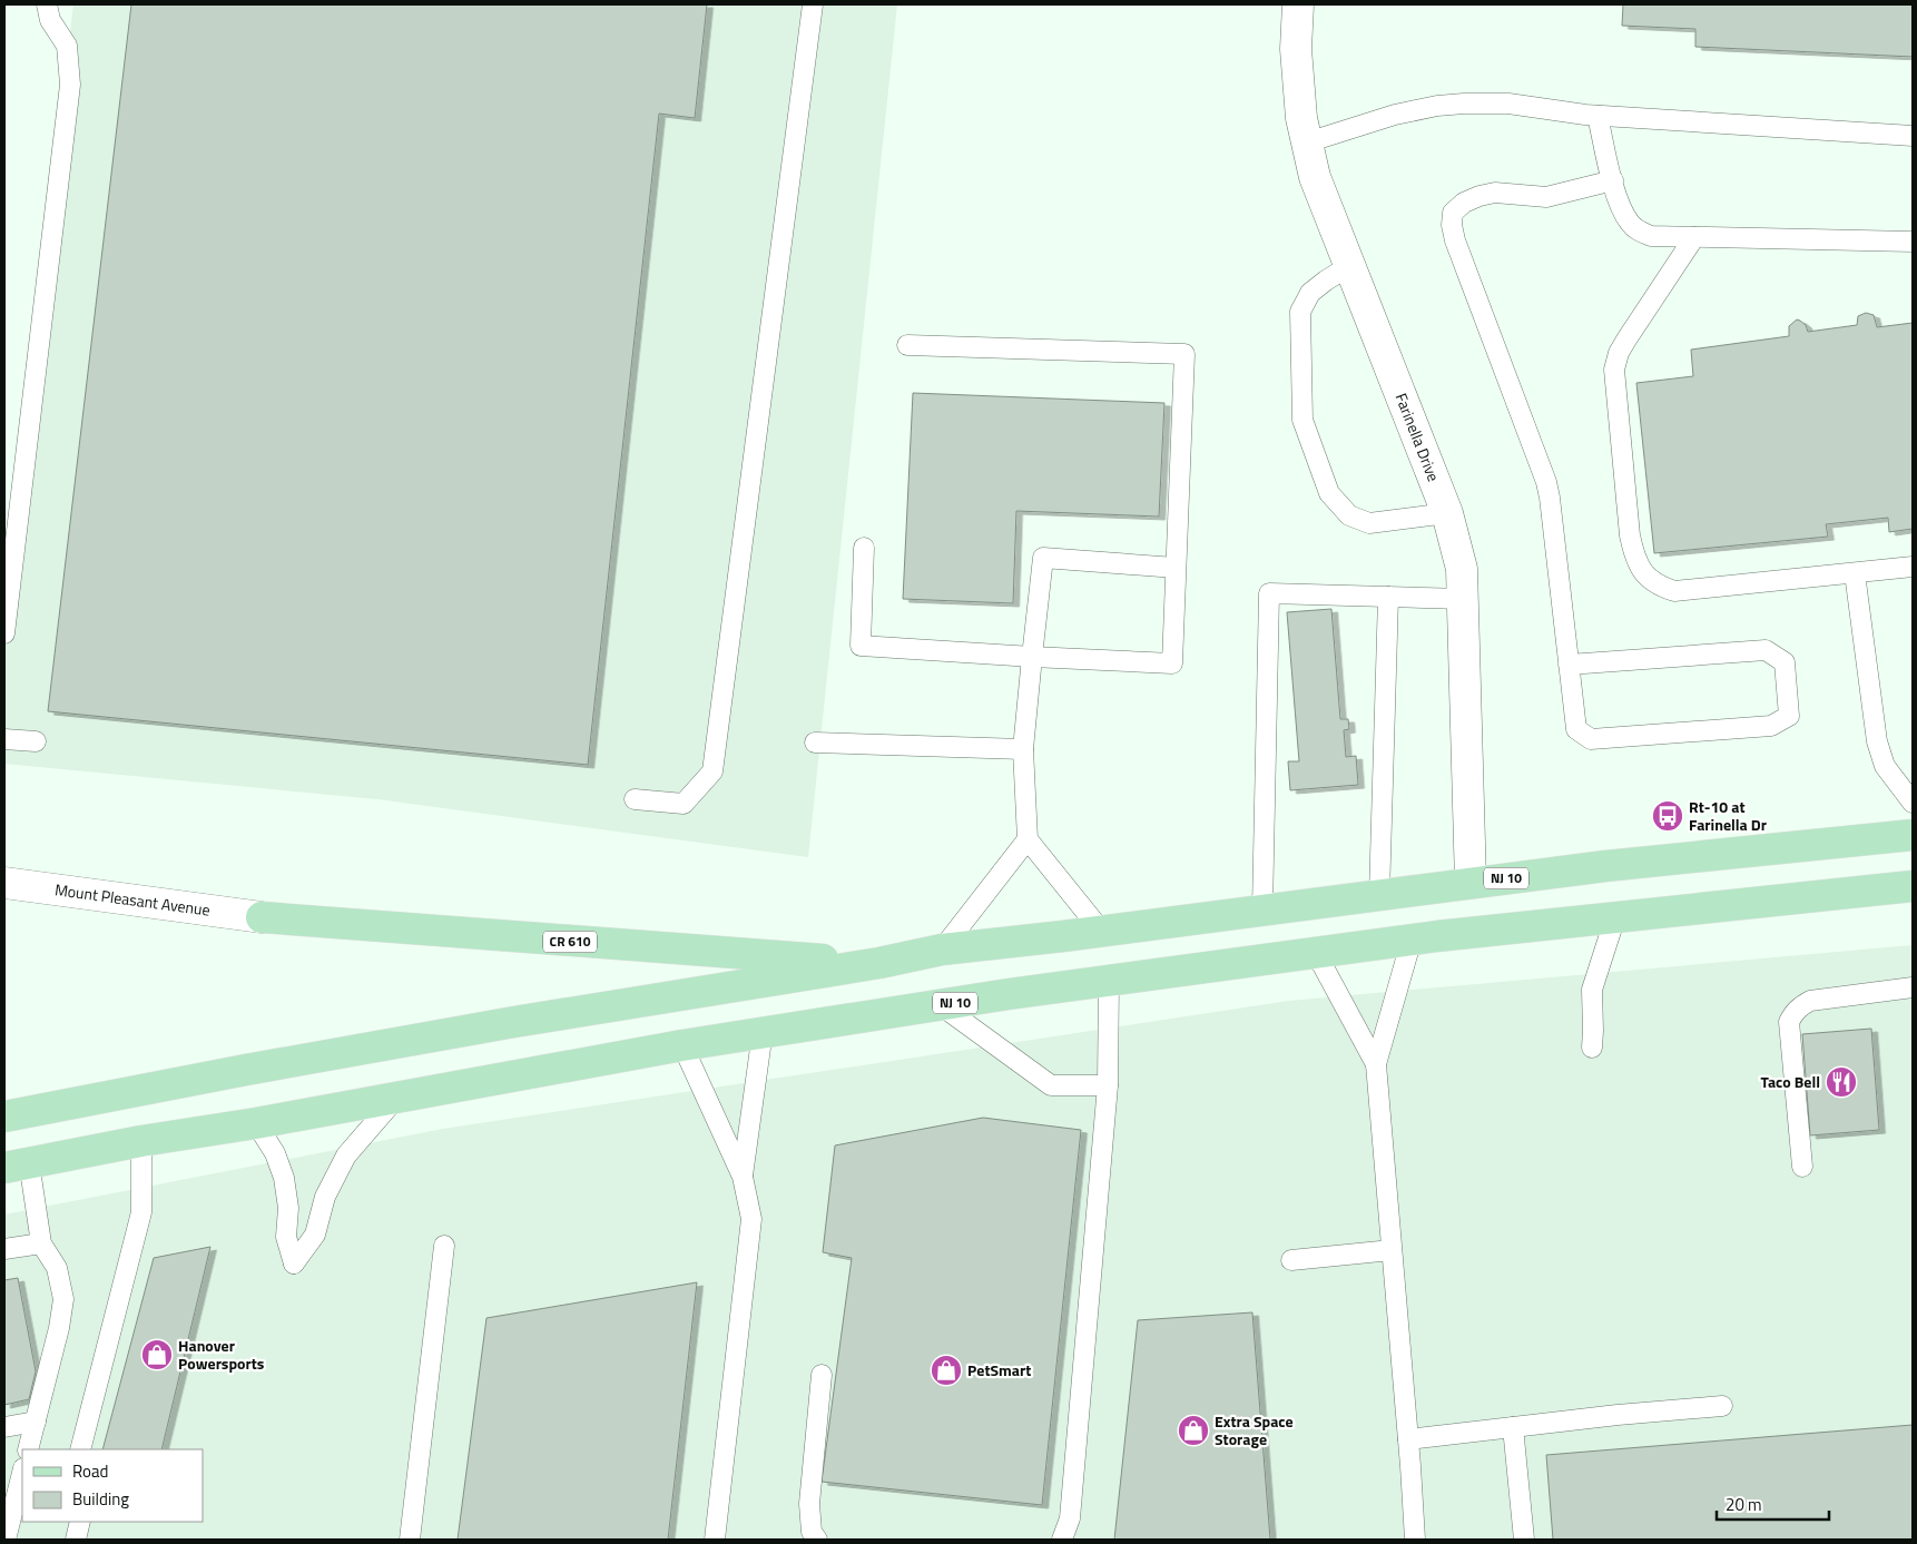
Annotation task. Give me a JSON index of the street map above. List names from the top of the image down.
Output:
{
  "streets": {
    "main road": ["NJ 10", "CR 610"],
    "street": ["Farinella Drive", "Mount Pleasant Avenue"]
  },
  "crossings": [
    ["Farinella Drive", "NJ 10"],
    ["NJ 10", "CR 610"],
    ["Mount Pleasant Avenue", "CR 610"]
  ],
  "places": {
    "bus stop": ["Rt-10 at Farinella Dr"],
    "restaurant": ["Taco Bell"],
    "shop": ["Hanover Powersports", "PetSmart", "Extra Space Storage"]
  },
  "legend": ["Road", "Building"],
  "scale_bar": "20 m"
}
